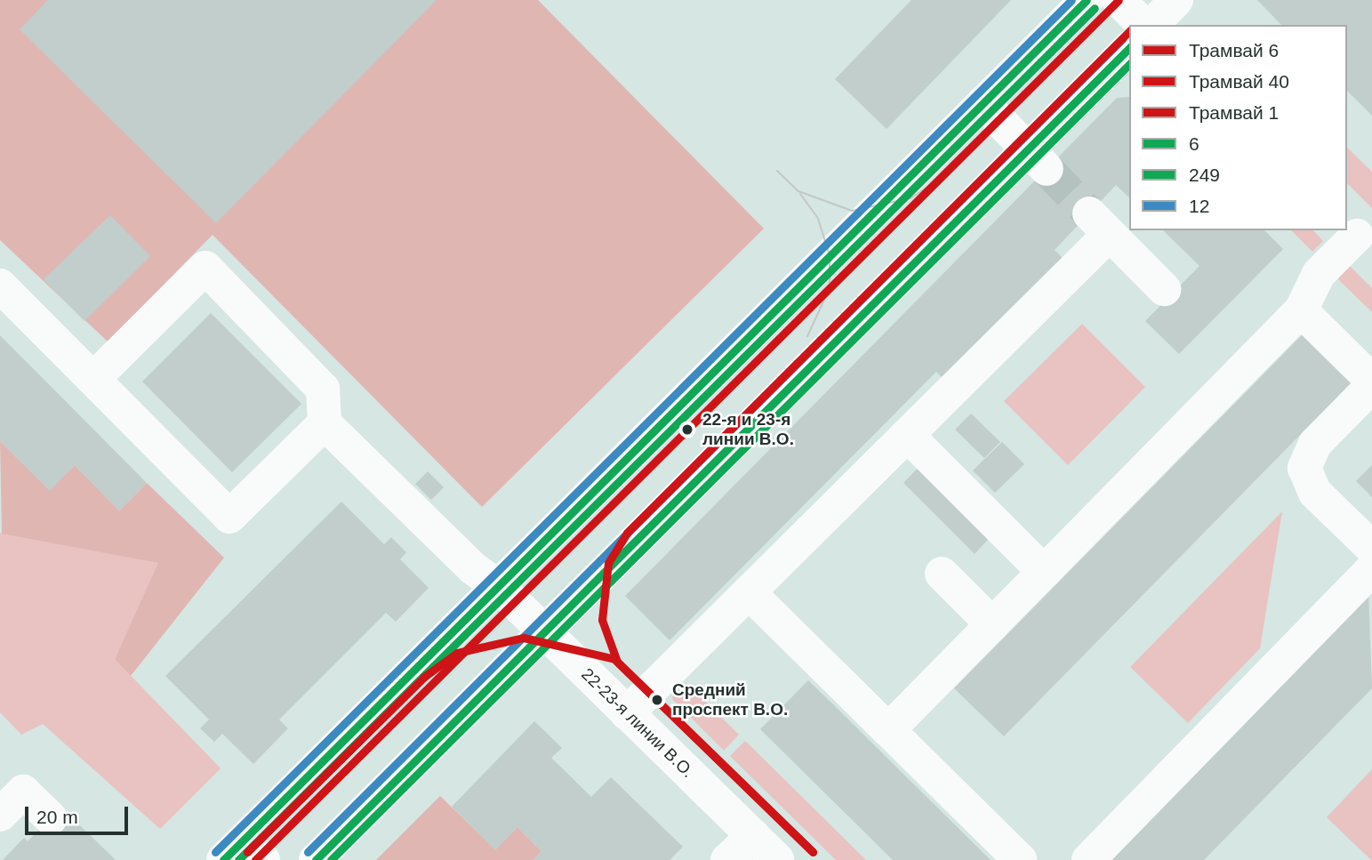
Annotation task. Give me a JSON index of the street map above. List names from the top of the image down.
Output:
{
  "streets": {
    "main road": ["22-23-я линии В.О."]
  },
  "places": ["22-я и 23-я линии В.О.", "Средний проспект В.О."],
  "lines": [
    "tram line 6",
    "transit line 6",
    "transit line 12",
    "transit line 249",
    "tram line 40",
    "tram line 1"
  ],
  "legend": [
    "Трамвай 6",
    "Трамвай 40",
    "Трамвай 1",
    "6",
    "249",
    "12"
  ],
  "scale_bar": "20 m"
}
